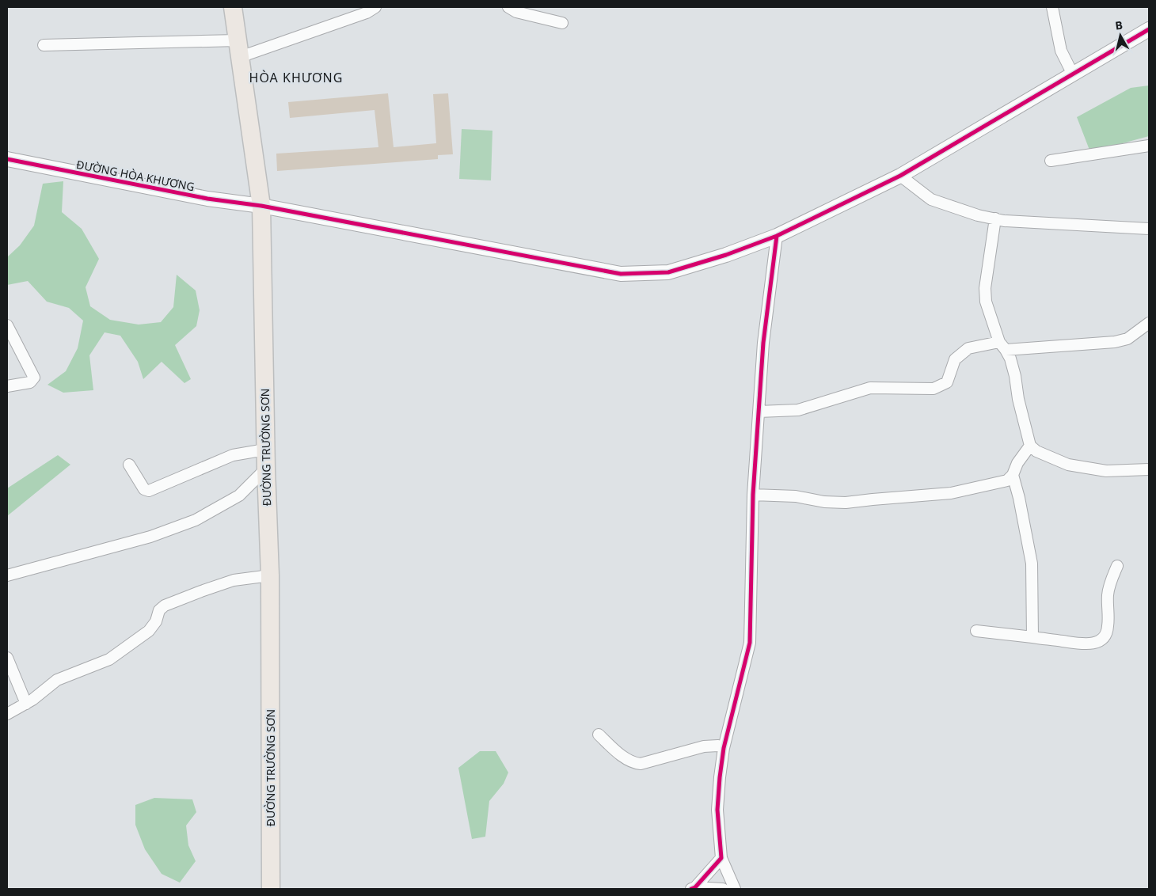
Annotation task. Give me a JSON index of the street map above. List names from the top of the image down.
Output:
{
  "streets": {
    "highway": ["ĐƯỜNG TRƯỜNG SƠN"],
    "street": ["ĐƯỜNG HÒA KHƯƠNG"]
  },
  "crossings": [
    ["ĐƯỜNG HÒA KHƯƠNG", "ĐƯỜNG TRƯỜNG SƠN"]
  ],
  "districts": ["HÒA KHƯƠNG"],
  "north": "top"
}
